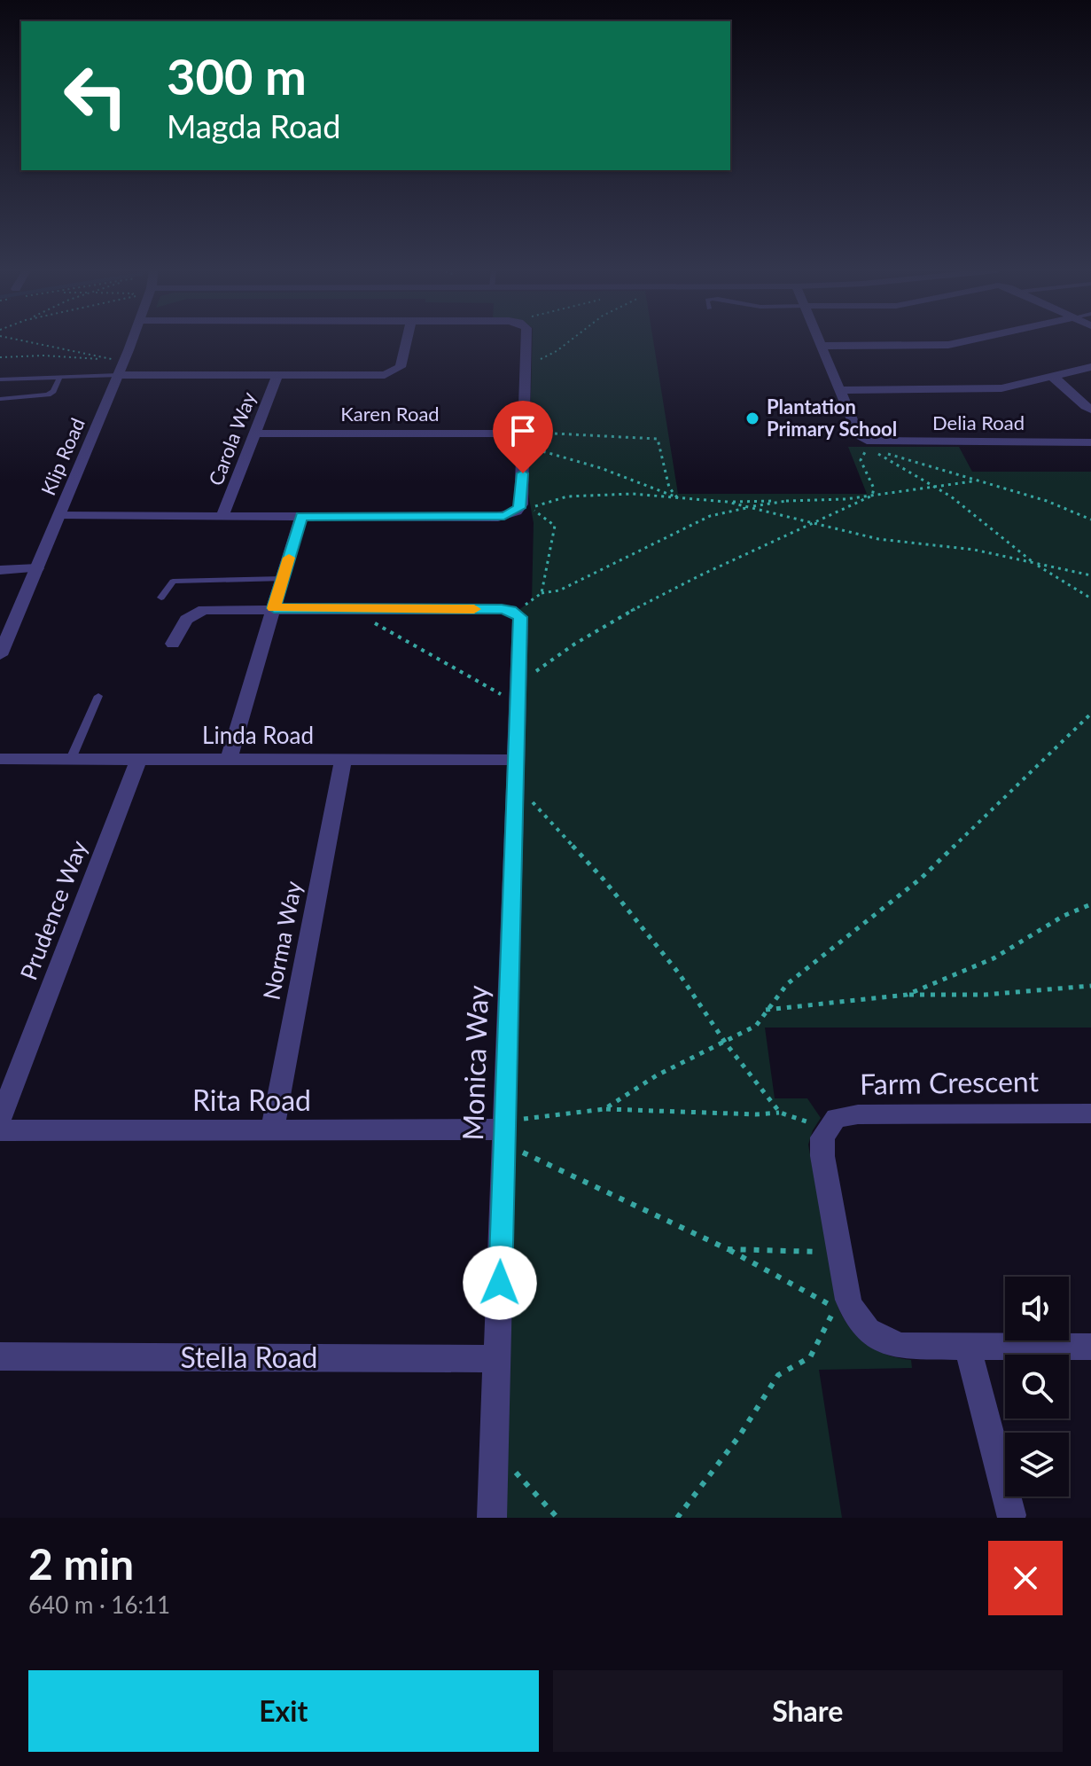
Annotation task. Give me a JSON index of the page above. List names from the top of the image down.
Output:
{
  "streets": {
    "street": [
      "Karen Road",
      "Delia Road",
      "Carola Way",
      "Klip Road",
      "Linda Road",
      "Prudence Way",
      "Norma Way",
      "Monica Way",
      "Farm Crescent",
      "Rita Road",
      "Stella Road"
    ]
  },
  "crossings": [
    ["Karen Road", "Carola Way"],
    ["Linda Road", "Prudence Way"],
    ["Linda Road", "Norma Way"],
    ["Linda Road", "Monica Way"],
    ["Norma Way", "Rita Road"],
    ["Monica Way", "Rita Road"],
    ["Monica Way", "Stella Road"]
  ],
  "places": ["Plantation Primary School"],
  "page": {
    "turn": ["300 m", "Magda Road"],
    "heading": ["2 min", "640 m · 16:11"],
    "buttons": ["Exit", "Share"]
  }
}
